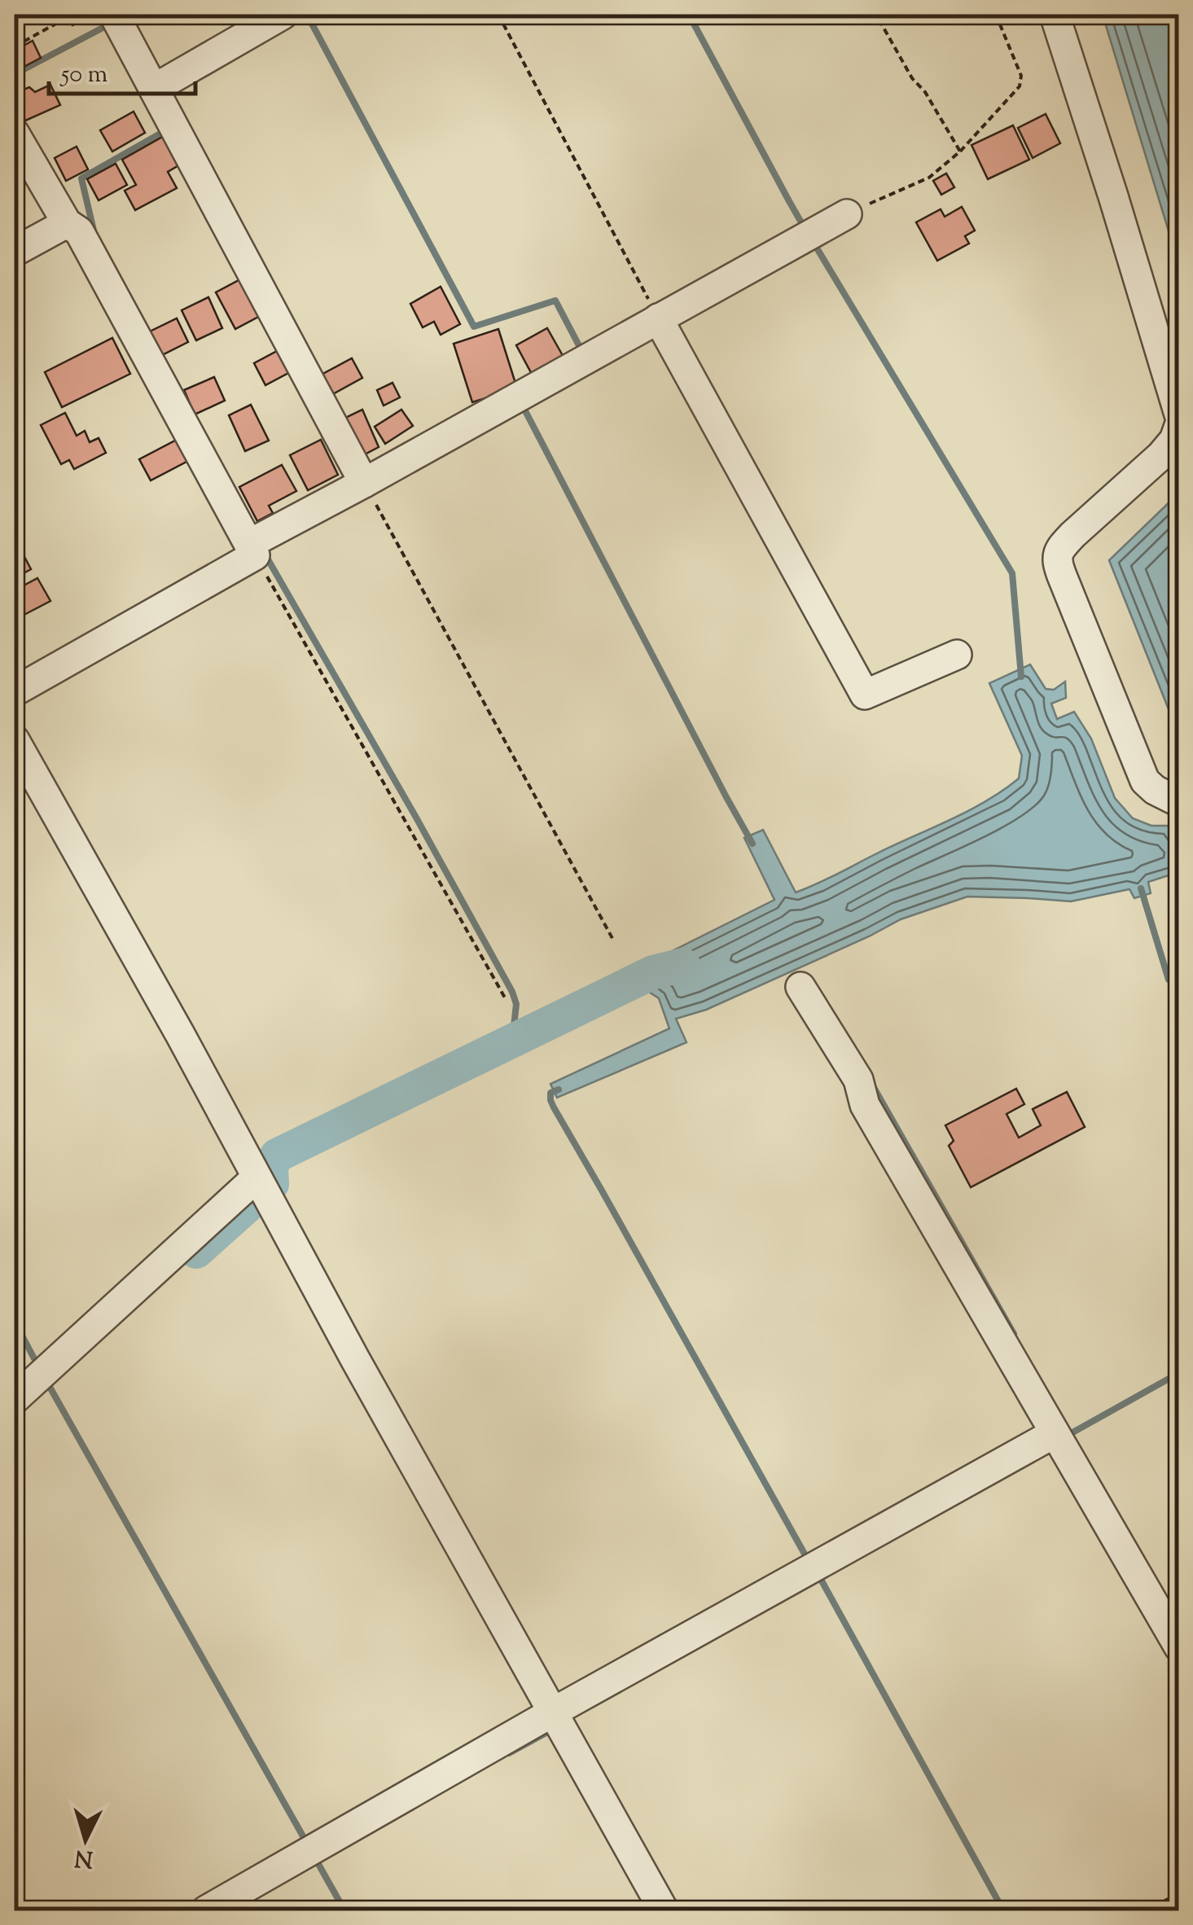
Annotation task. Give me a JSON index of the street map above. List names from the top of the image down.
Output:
{
  "scale_bar": "50 m",
  "north": "bottom"
}
